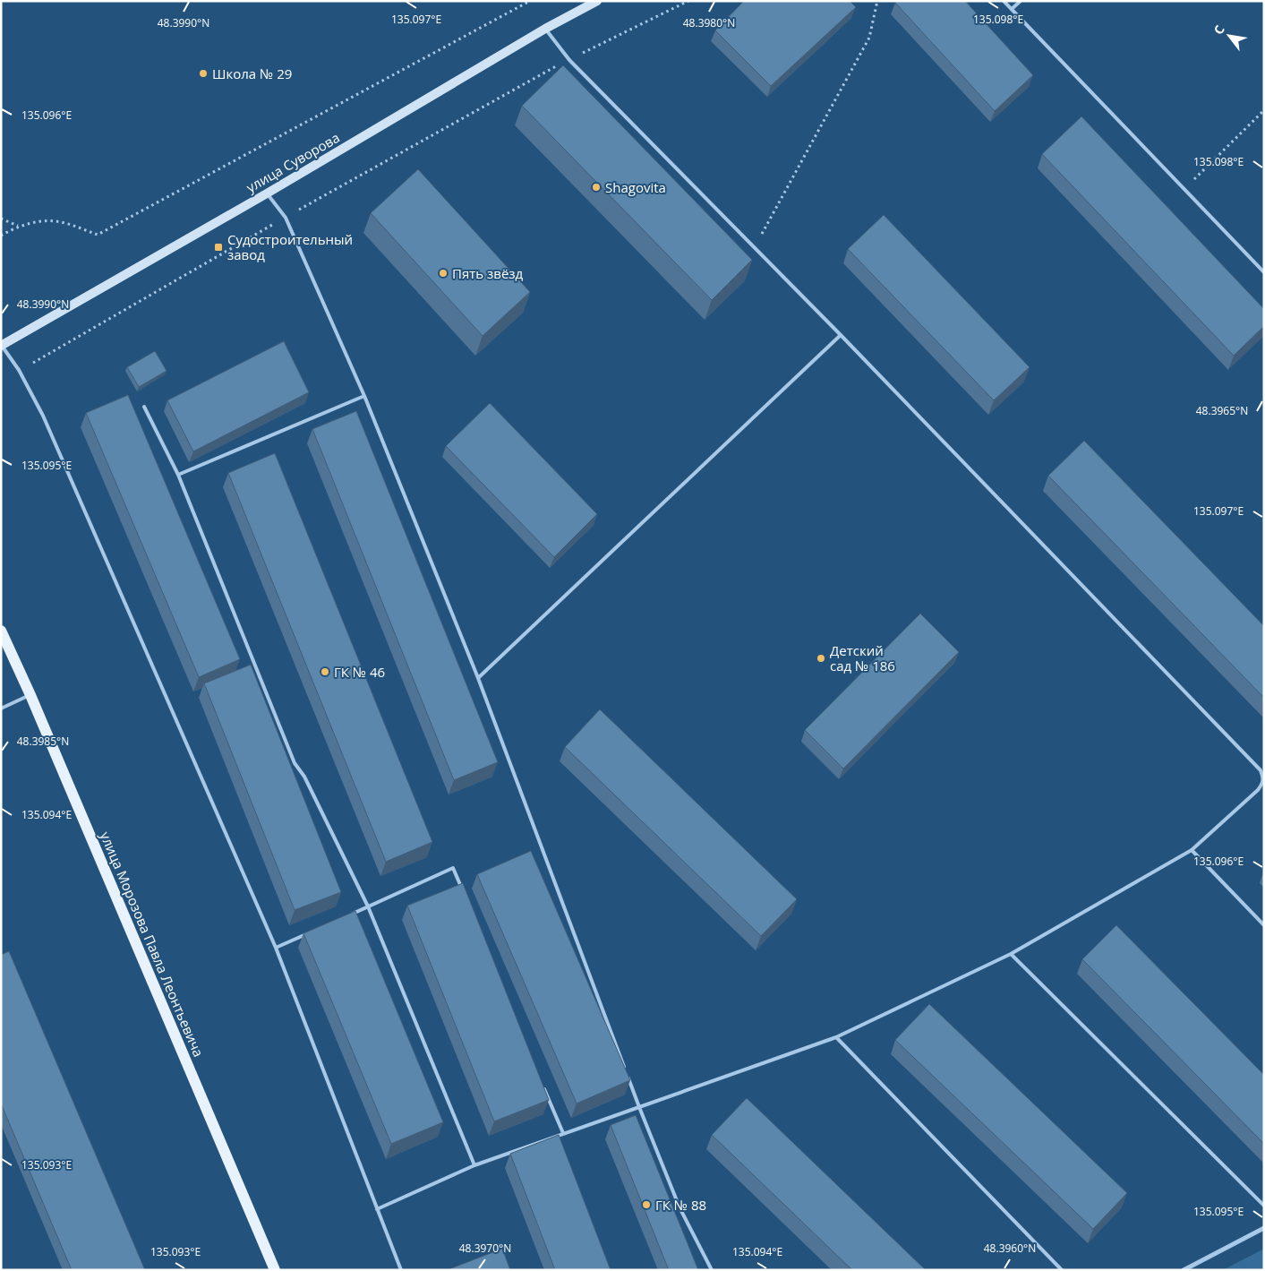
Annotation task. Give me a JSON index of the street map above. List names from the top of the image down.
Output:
{
  "streets": {
    "main road": ["улица Суворова", "улица Морозова Павла Леонтьевича"]
  },
  "places": {
    "other": [
      "Школа № 29",
      "Shagovita",
      "Пять звёзд",
      "Детский сад № 186",
      "ГК № 46",
      "ГК № 88"
    ],
    "transit": ["Судостроительный завод"]
  },
  "north": "top left",
  "coordinates": [
    "135.097°E",
    "135.098°E",
    "48.3990°N",
    "48.3980°N",
    "135.096°E",
    "48.3965°N",
    "135.095°E",
    "48.3985°N",
    "135.094°E",
    "135.093°E",
    "48.3970°N",
    "48.3960°N"
  ]
}
